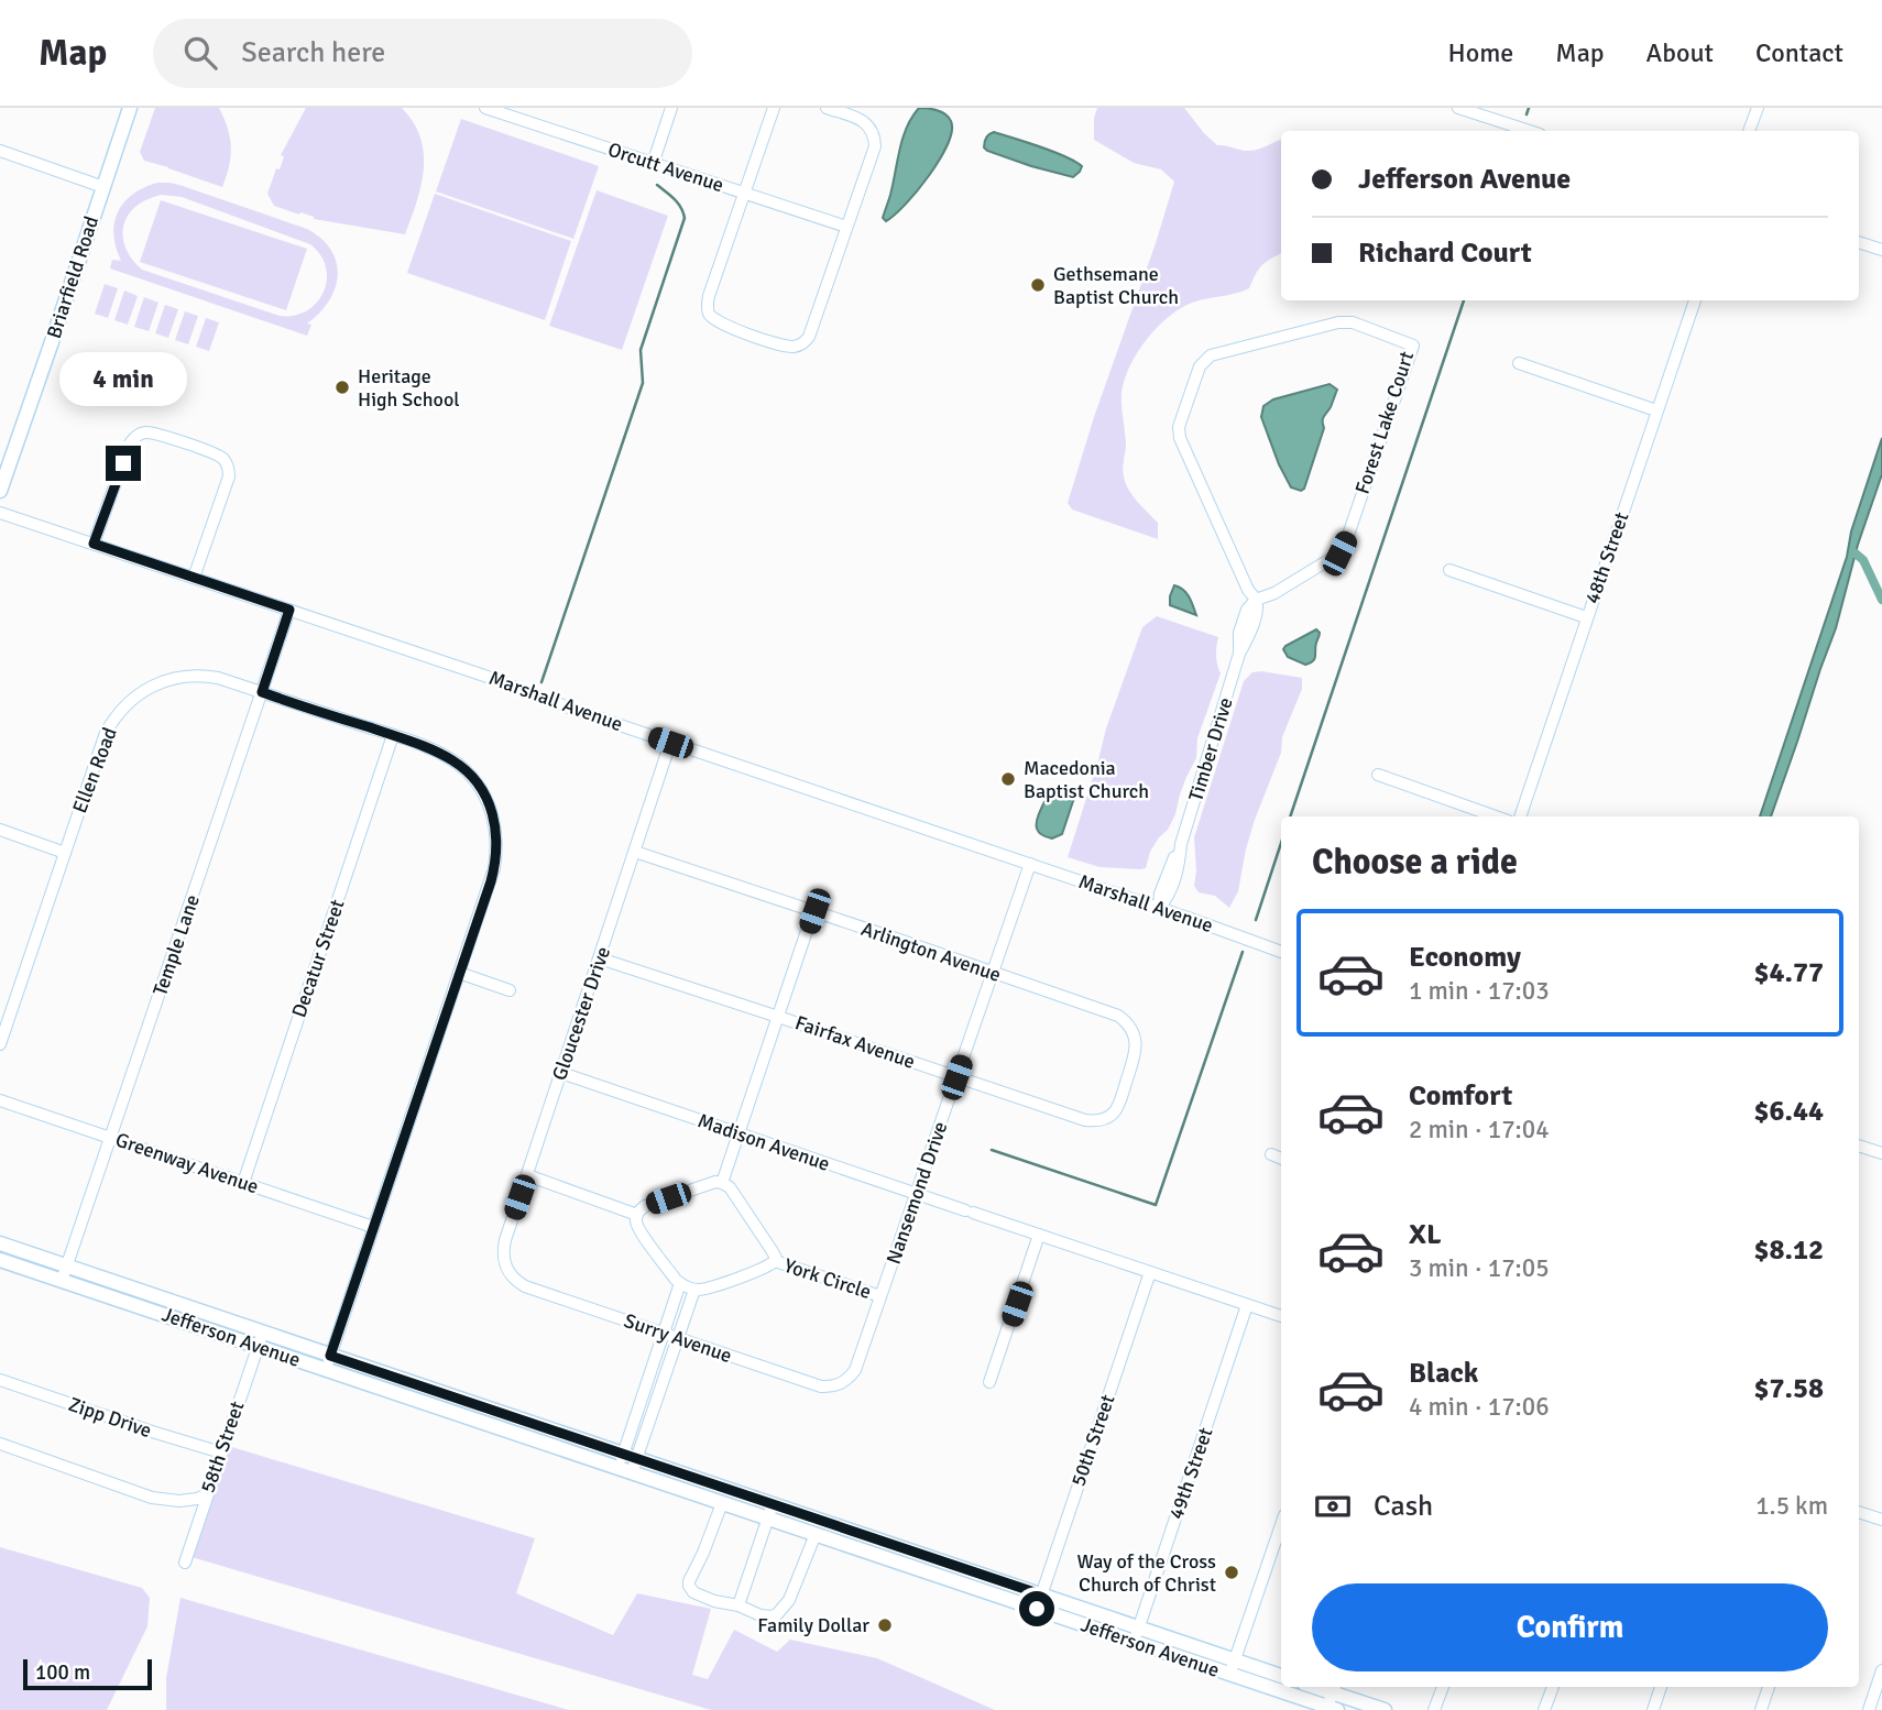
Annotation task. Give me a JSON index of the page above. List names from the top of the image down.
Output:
{
  "streets": {
    "main road": ["Briarfield Road", "Jefferson Avenue"],
    "street": [
      "Orcutt Avenue",
      "Forest Lake Court",
      "48th Street",
      "Marshall Avenue",
      "Timber Drive",
      "Ellen Road",
      "Temple Lane",
      "Arlington Avenue",
      "Decatur Street",
      "Gloucester Drive",
      "Fairfax Avenue",
      "Madison Avenue",
      "Greenway Avenue",
      "Nansemond Drive",
      "York Circle",
      "Surry Avenue",
      "Zipp Drive",
      "50th Street",
      "58th Street",
      "49th Street"
    ]
  },
  "crossings": [
    ["Forest Lake Court", "Timber Drive"],
    ["Marshall Avenue", "Timber Drive"],
    ["Marshall Avenue", "Temple Lane"],
    ["Marshall Avenue", "Gloucester Drive"],
    ["Marshall Avenue", "Nansemond Drive"],
    ["Ellen Road", "Temple Lane"],
    ["Ellen Road", "Decatur Street"],
    ["Ellen Road", "Greenway Avenue"],
    ["Ellen Road", "Jefferson Avenue"],
    ["Temple Lane", "Greenway Avenue"],
    ["Temple Lane", "Jefferson Avenue"],
    ["Arlington Avenue", "Gloucester Drive"],
    ["Arlington Avenue", "Fairfax Avenue"],
    ["Arlington Avenue", "Nansemond Drive"],
    ["Decatur Street", "Greenway Avenue"],
    ["Gloucester Drive", "Fairfax Avenue"],
    ["Gloucester Drive", "Madison Avenue"],
    ["Gloucester Drive", "Surry Avenue"],
    ["Fairfax Avenue", "Nansemond Drive"],
    ["Madison Avenue", "Nansemond Drive"],
    ["Madison Avenue", "50th Street"],
    ["Madison Avenue", "49th Street"],
    ["Nansemond Drive", "York Circle"],
    ["Nansemond Drive", "Surry Avenue"],
    ["Jefferson Avenue", "50th Street"],
    ["Jefferson Avenue", "58th Street"],
    ["Jefferson Avenue", "49th Street"],
    ["Zipp Drive", "58th Street"]
  ],
  "places": [
    "Gethsemane Baptist Church",
    "Heritage High School",
    "Macedonia Baptist Church",
    "Way of the Cross Church of Christ",
    "Family Dollar"
  ],
  "scale_bar": "100 m",
  "page": {
    "header": "Map",
    "search": "Search here",
    "nav": [
      "Home",
      "Map",
      "About",
      "Contact"
    ],
    "banner": ["Jefferson Avenue", "Richard Court"],
    "bubble": "4 min",
    "heading": "Choose a ride",
    "list": [
      {
        "name": "Economy",
        "note": "1 min · 17:03",
        "value": "$4.77"
      },
      {
        "name": "Comfort",
        "note": "2 min · 17:04",
        "value": "$6.44"
      },
      {
        "name": "XL",
        "note": "3 min · 17:05",
        "value": "$8.12"
      },
      {
        "name": "Black",
        "note": "4 min · 17:06",
        "value": "$7.58"
      }
    ],
    "pay": ["Cash", "1.5 km"],
    "buttons": "Confirm",
    "scale": "100 m"
  }
}
